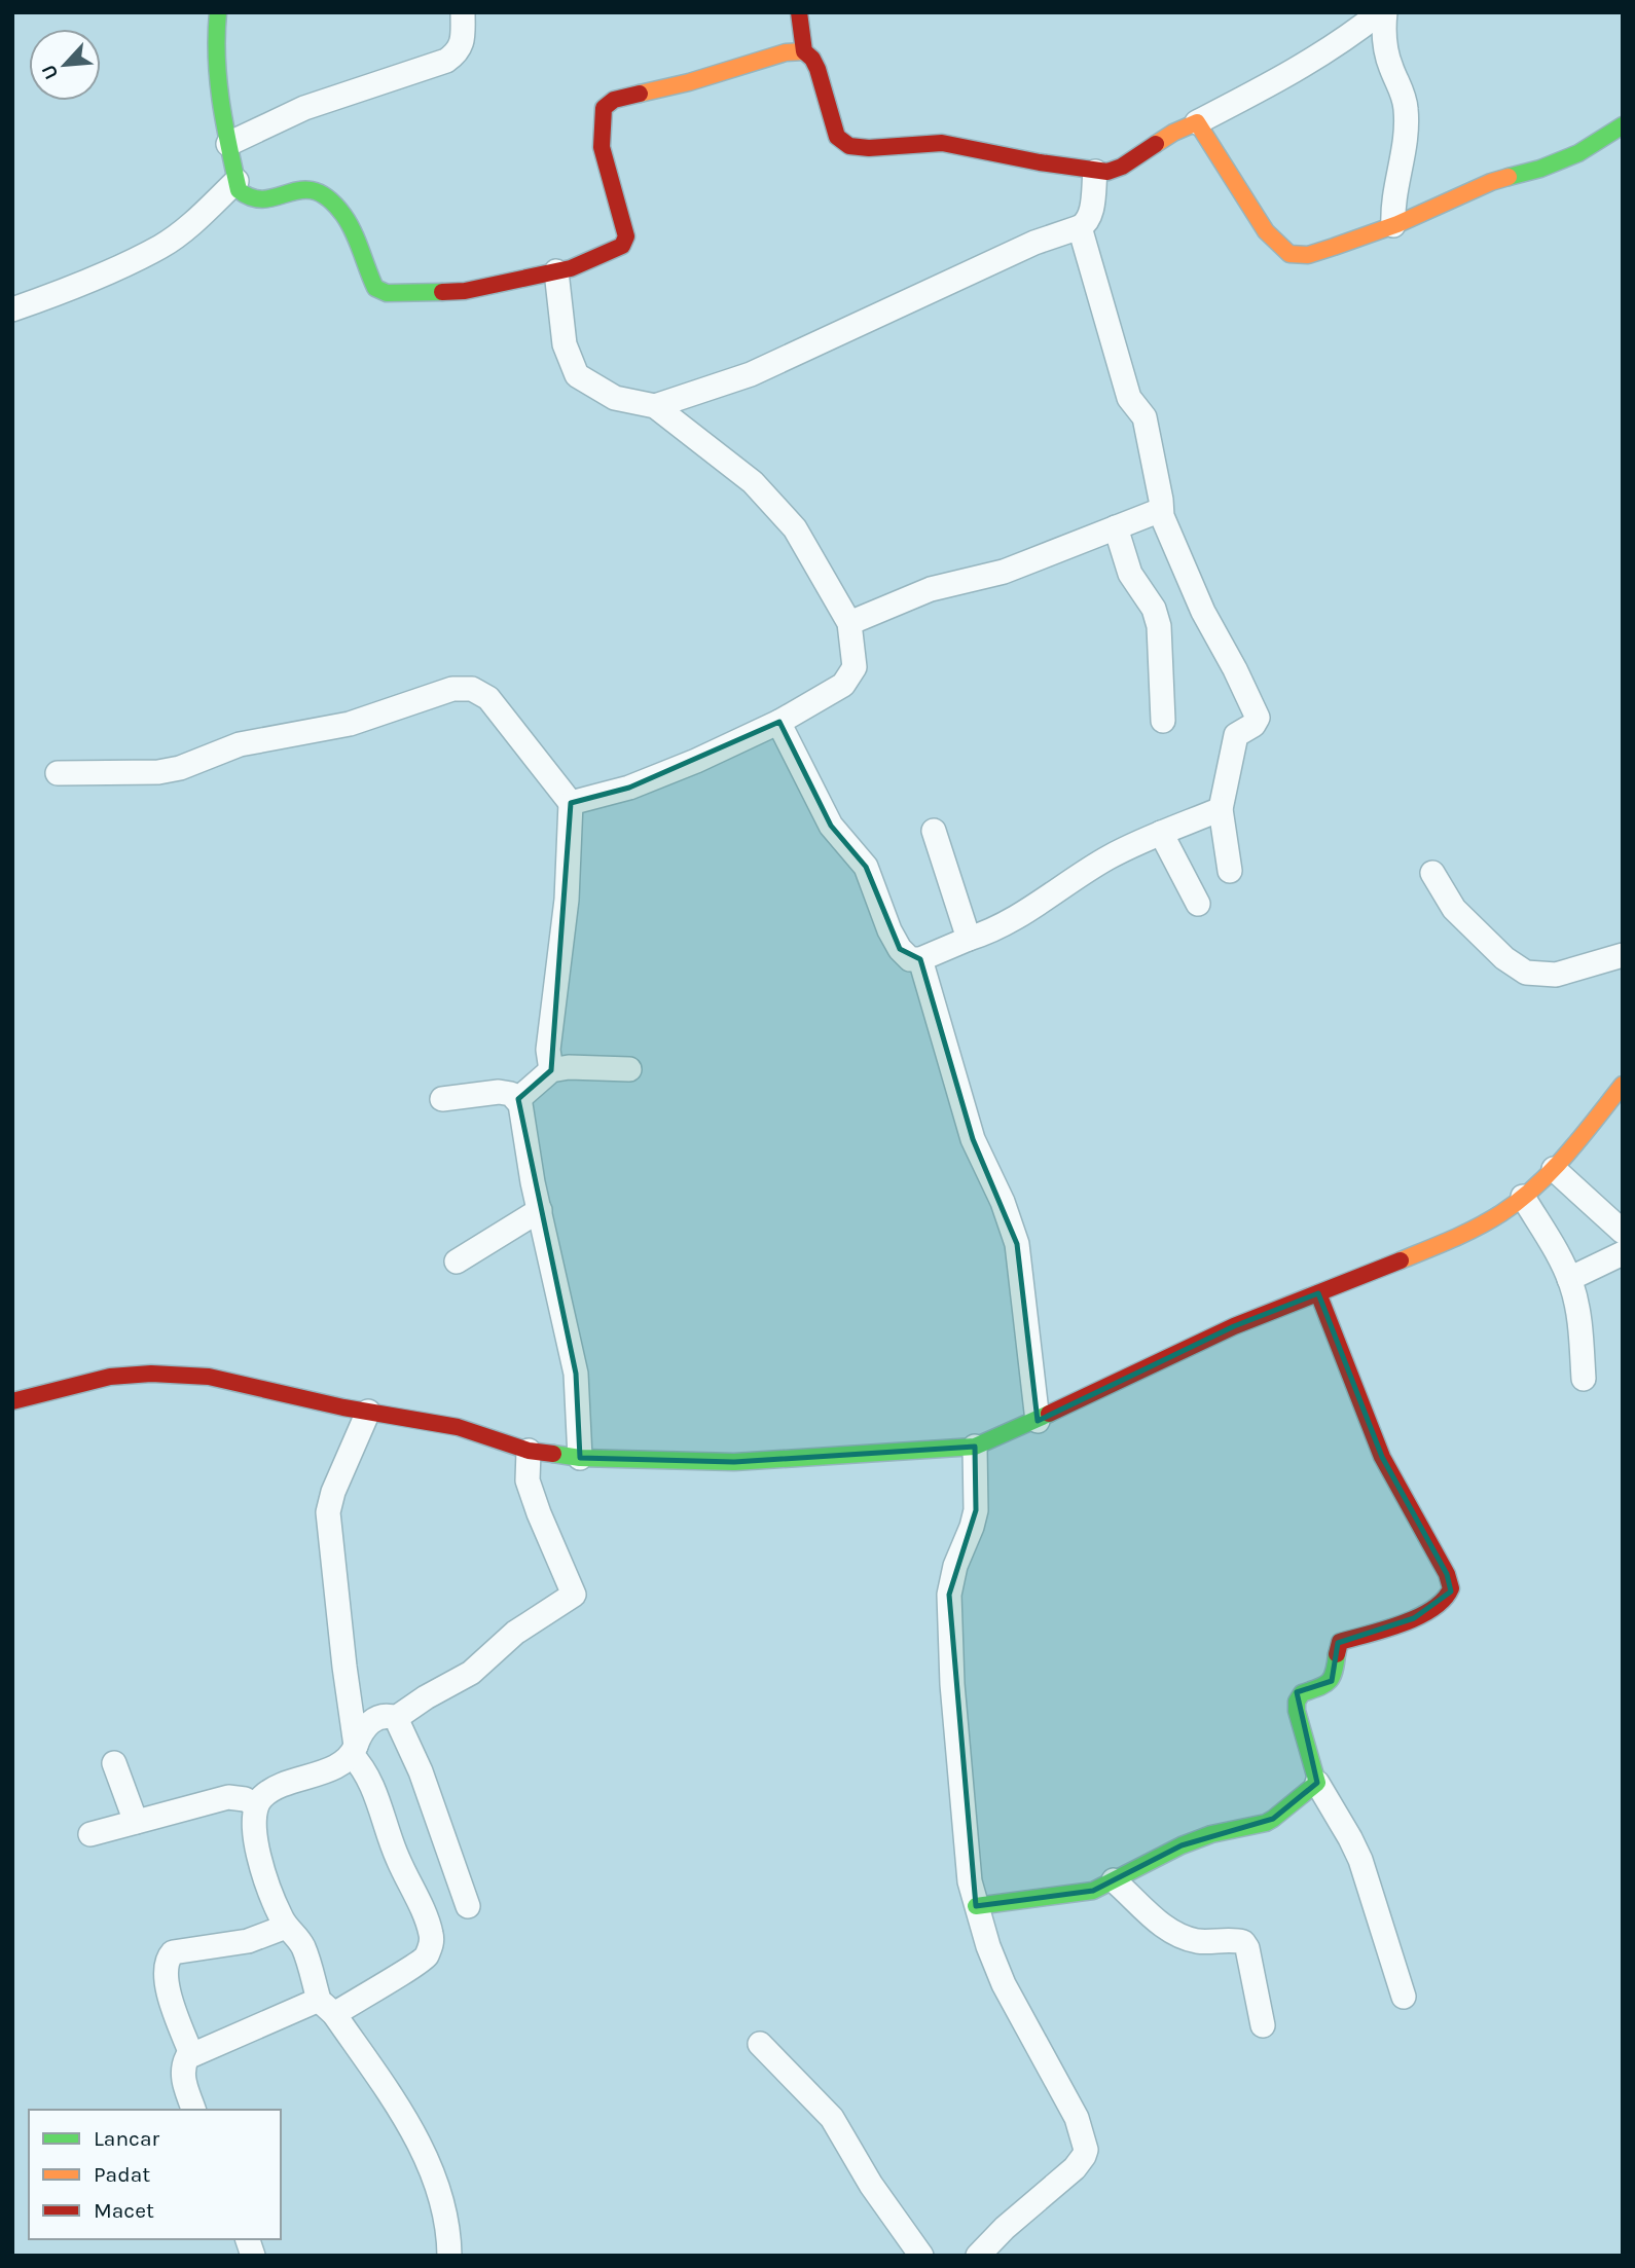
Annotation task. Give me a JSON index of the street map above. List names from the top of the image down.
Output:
{
  "legend": ["Lancar", "Padat", "Macet"],
  "north": "bottom left"
}
